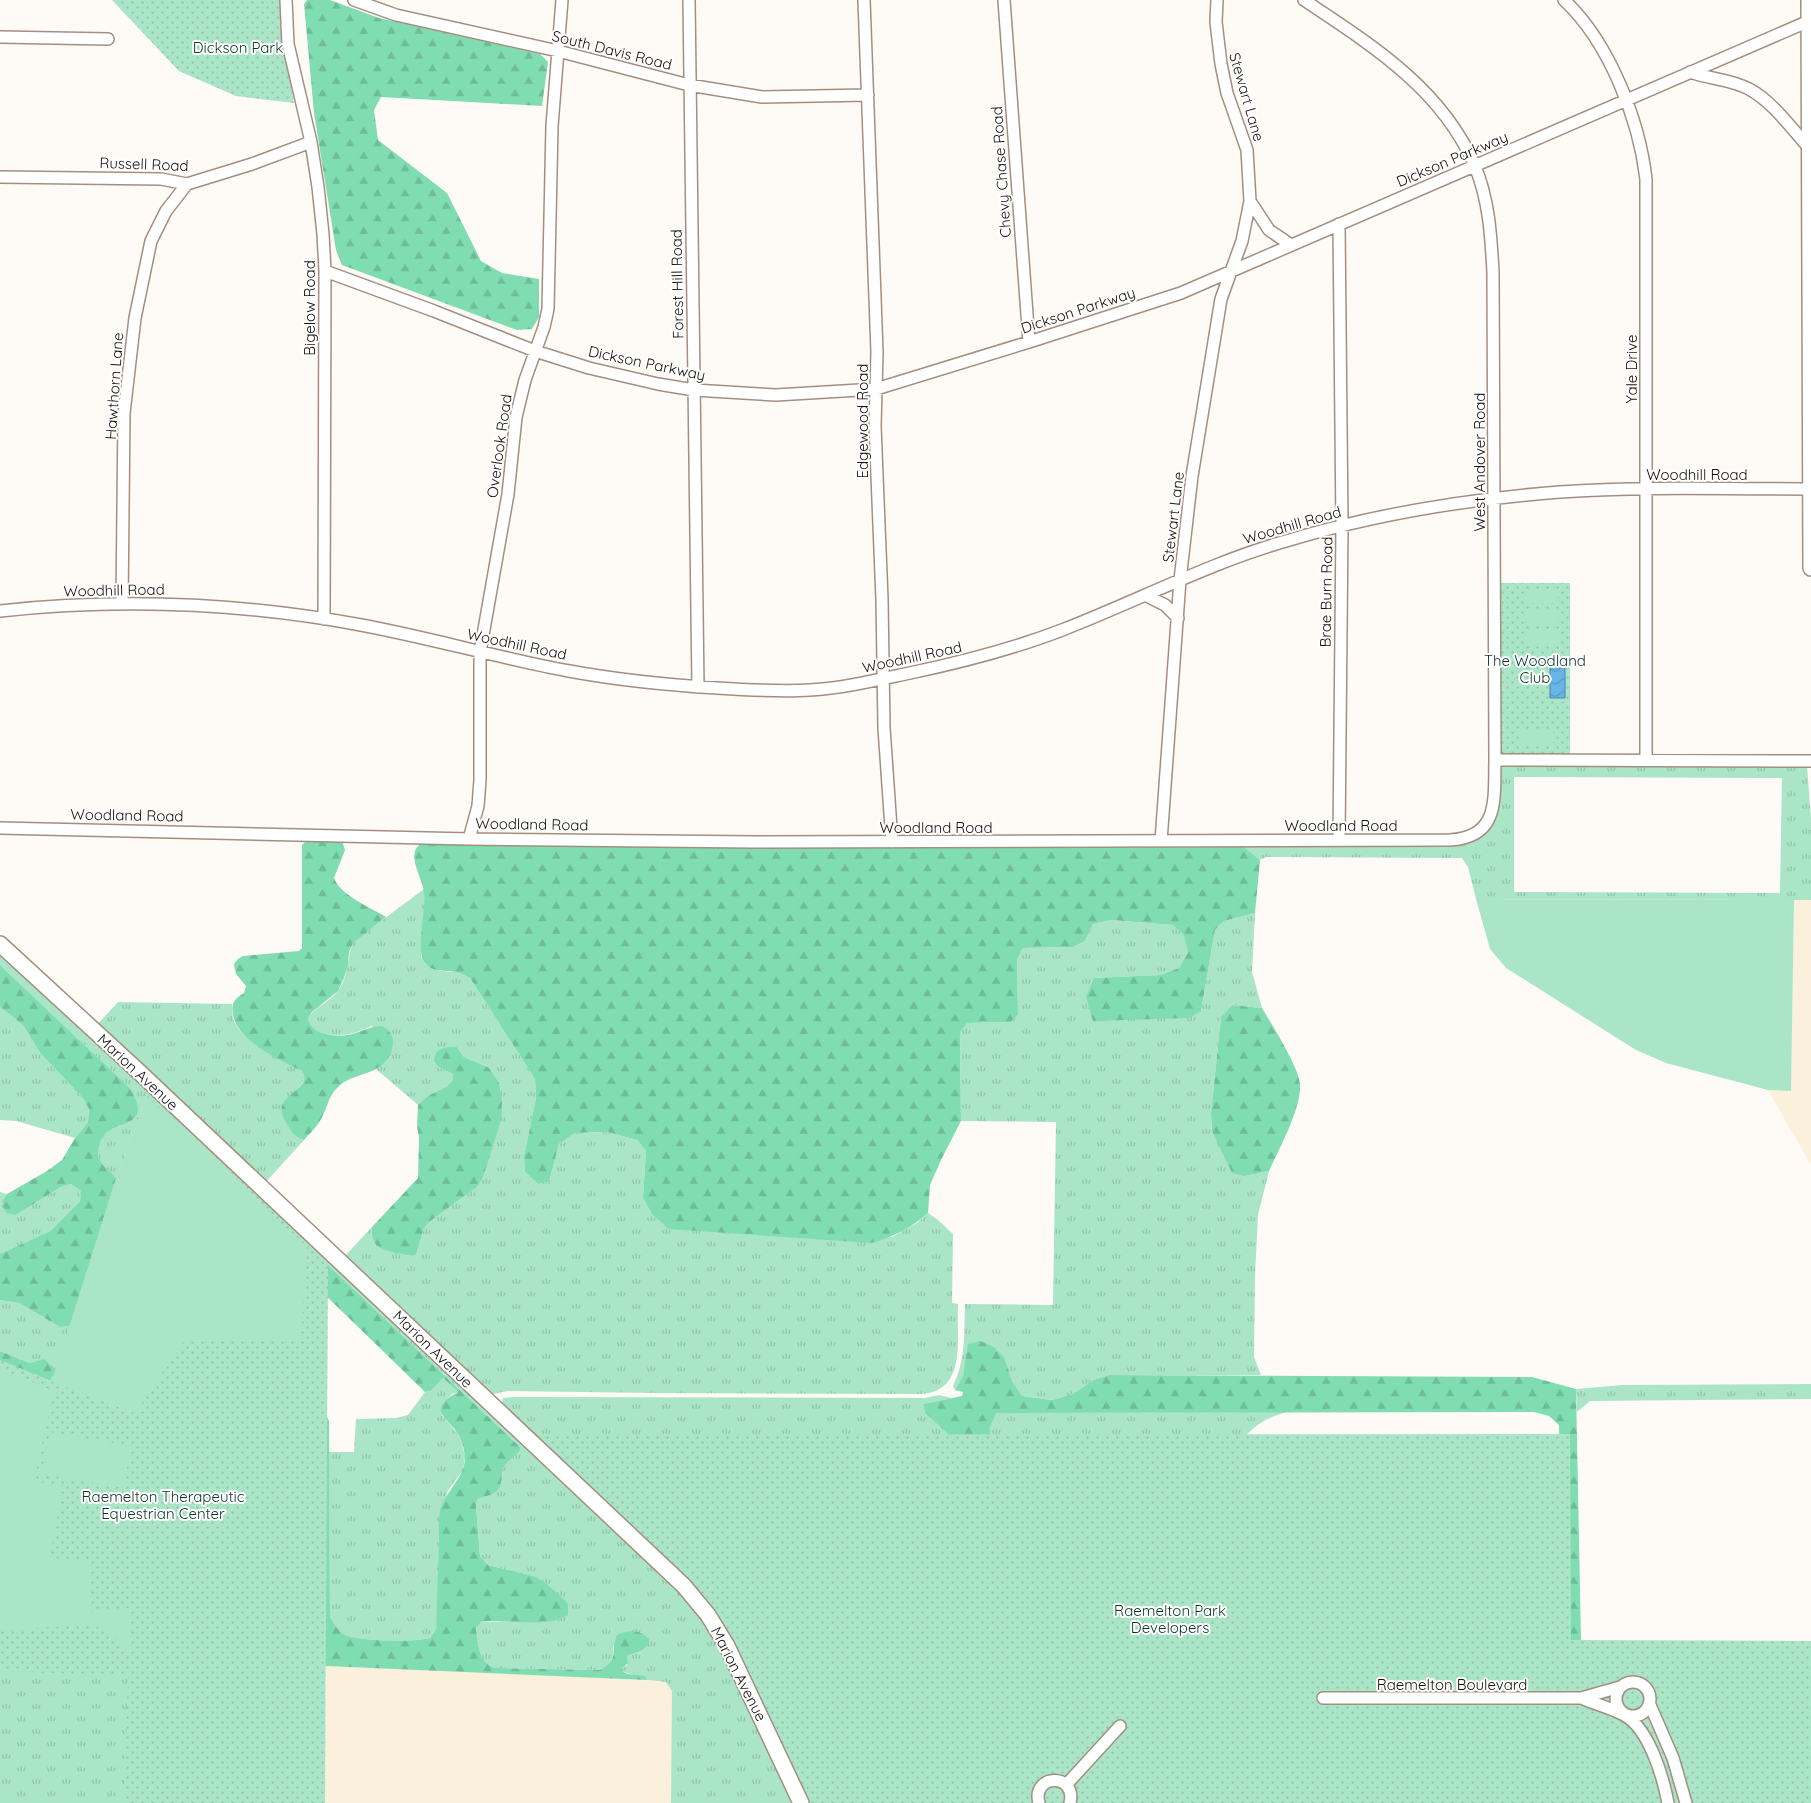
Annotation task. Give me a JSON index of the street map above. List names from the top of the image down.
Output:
{
  "streets": {
    "street": [
      "South Davis Road",
      "Stewart Lane",
      "Dickson Parkway",
      "Russell Road",
      "Chevy Chase Road",
      "Forest Hill Road",
      "Bigelow Road",
      "Yale Drive",
      "Hawthorn Lane",
      "Edgewood Road",
      "Overlook Road",
      "West Andover Road",
      "Woodhill Road",
      "Brae Burn Road",
      "Woodland Road",
      "Marion Avenue",
      "Raemelton Boulevard"
    ]
  },
  "crossings": [
    ["South Davis Road", "Forest Hill Road"],
    ["South Davis Road", "Edgewood Road"],
    ["South Davis Road", "Overlook Road"],
    ["Stewart Lane", "Dickson Parkway"],
    ["Stewart Lane", "Woodhill Road"],
    ["Stewart Lane", "Woodland Road"],
    ["Dickson Parkway", "Chevy Chase Road"],
    ["Dickson Parkway", "Forest Hill Road"],
    ["Dickson Parkway", "Bigelow Road"],
    ["Dickson Parkway", "Yale Drive"],
    ["Dickson Parkway", "Edgewood Road"],
    ["Dickson Parkway", "Overlook Road"],
    ["Dickson Parkway", "West Andover Road"],
    ["Dickson Parkway", "Brae Burn Road"],
    ["Russell Road", "Bigelow Road"],
    ["Russell Road", "Hawthorn Lane"],
    ["Forest Hill Road", "Woodhill Road"],
    ["Bigelow Road", "Woodhill Road"],
    ["Yale Drive", "Woodhill Road"],
    ["Hawthorn Lane", "Woodhill Road"],
    ["Edgewood Road", "Woodhill Road"],
    ["Edgewood Road", "Woodland Road"],
    ["Overlook Road", "Woodhill Road"],
    ["Overlook Road", "Woodland Road"],
    ["West Andover Road", "Woodhill Road"],
    ["West Andover Road", "Woodland Road"],
    ["Woodhill Road", "Brae Burn Road"],
    ["Brae Burn Road", "Woodland Road"]
  ],
  "parks": [
    "Dickson Park",
    "The Woodland Club",
    "Raemelton Therapeutic Equestrian Center",
    "Raemelton Park Developers"
  ]
}
